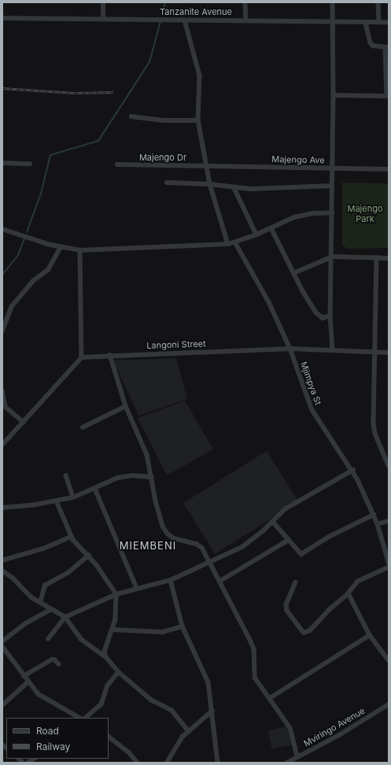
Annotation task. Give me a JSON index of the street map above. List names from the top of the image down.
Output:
{
  "streets": {
    "street": [
      "Tanzanite Avenue",
      "Majengo Dr",
      "Majengo Ave",
      "Langoni Street",
      "Mjimpya St",
      "Mviringo Avenue"
    ]
  },
  "crossings": [
    ["Majengo Dr", "Majengo Ave"],
    ["Langoni Street", "Mjimpya St"]
  ],
  "districts": ["MIEMBENI"],
  "parks": ["Majengo Park"],
  "legend": ["Road", "Railway"]
}
